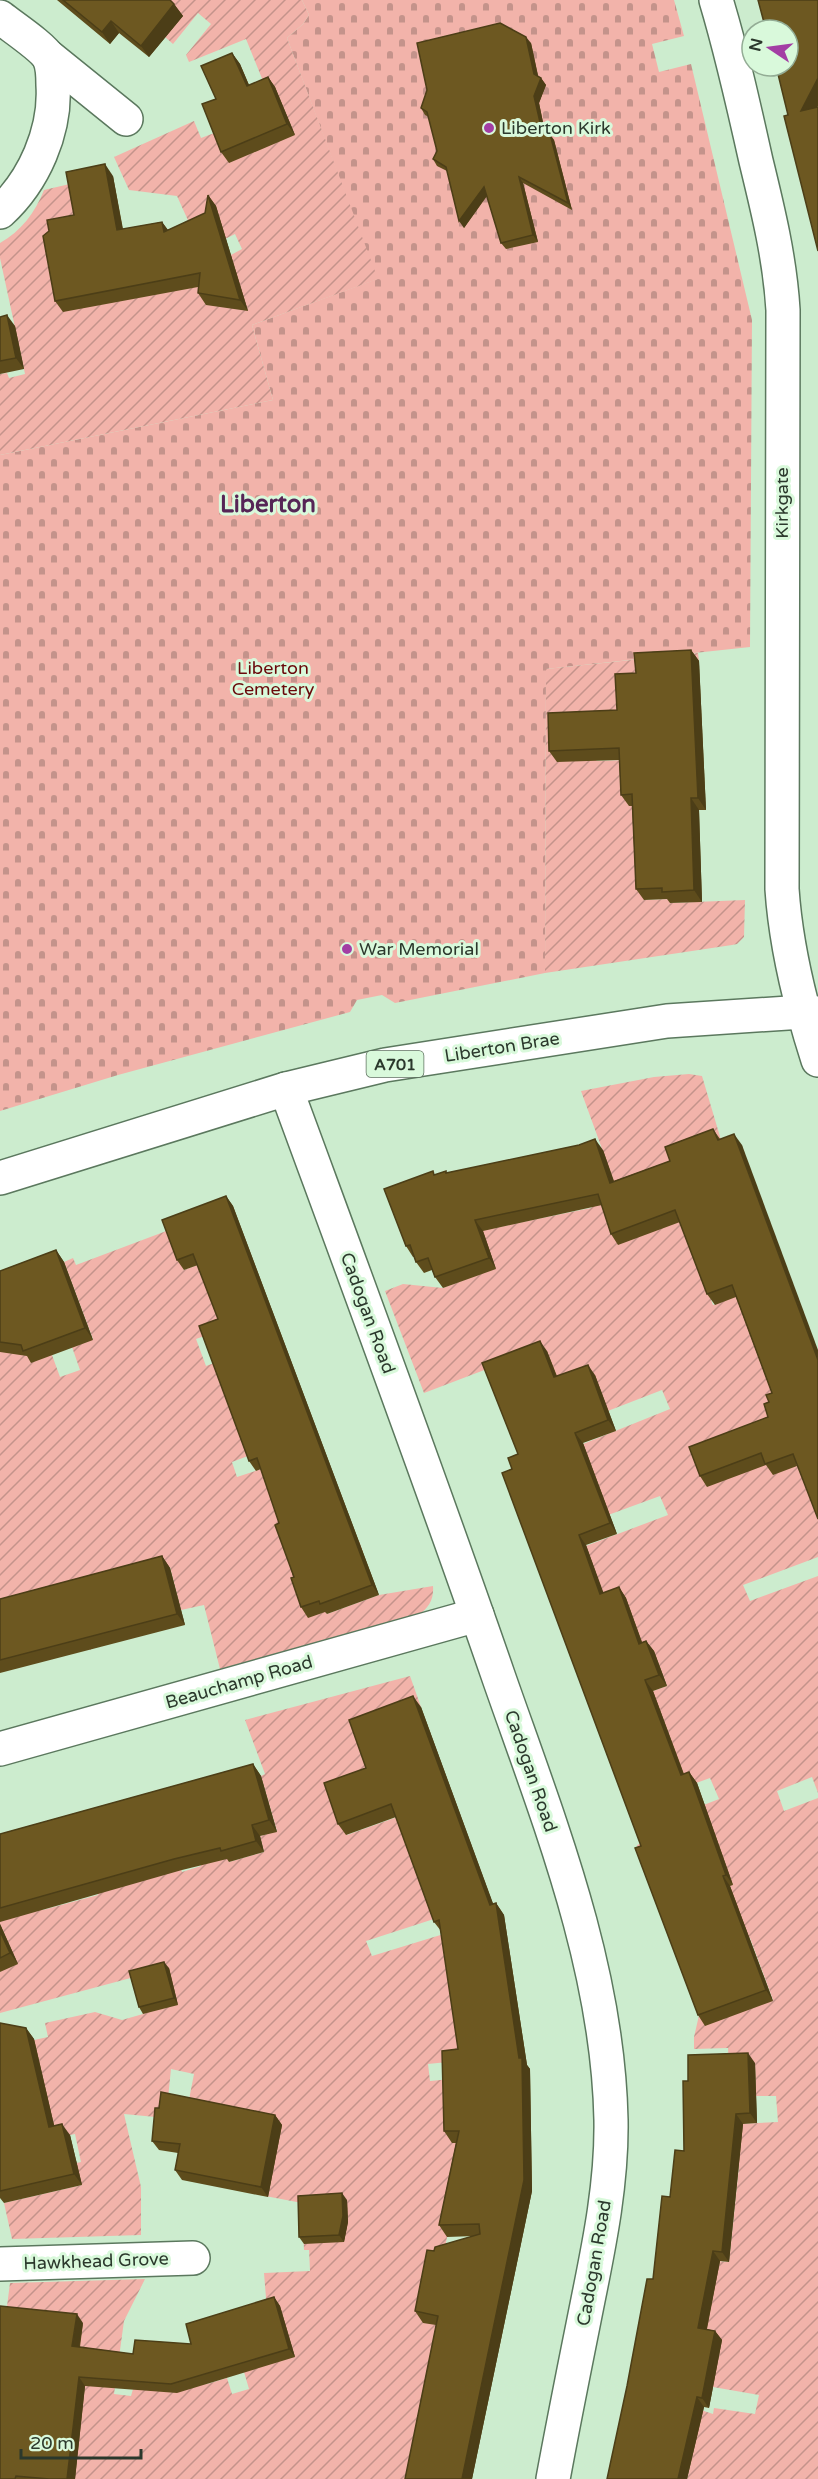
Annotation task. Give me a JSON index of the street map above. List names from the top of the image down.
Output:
{
  "streets": {
    "street": [
      "Kirkgate",
      "Liberton Brae",
      "A701",
      "Cadogan Road",
      "Beauchamp Road",
      "Hawkhead Grove"
    ]
  },
  "crossings": [
    ["Kirkgate", "Liberton Brae"],
    ["Liberton Brae", "Cadogan Road"],
    ["Cadogan Road", "Beauchamp Road"]
  ],
  "districts": ["Liberton"],
  "parks": ["Liberton Cemetery"],
  "places": ["Liberton Kirk", "War Memorial"],
  "scale_bar": "20 m",
  "north": "left"
}
